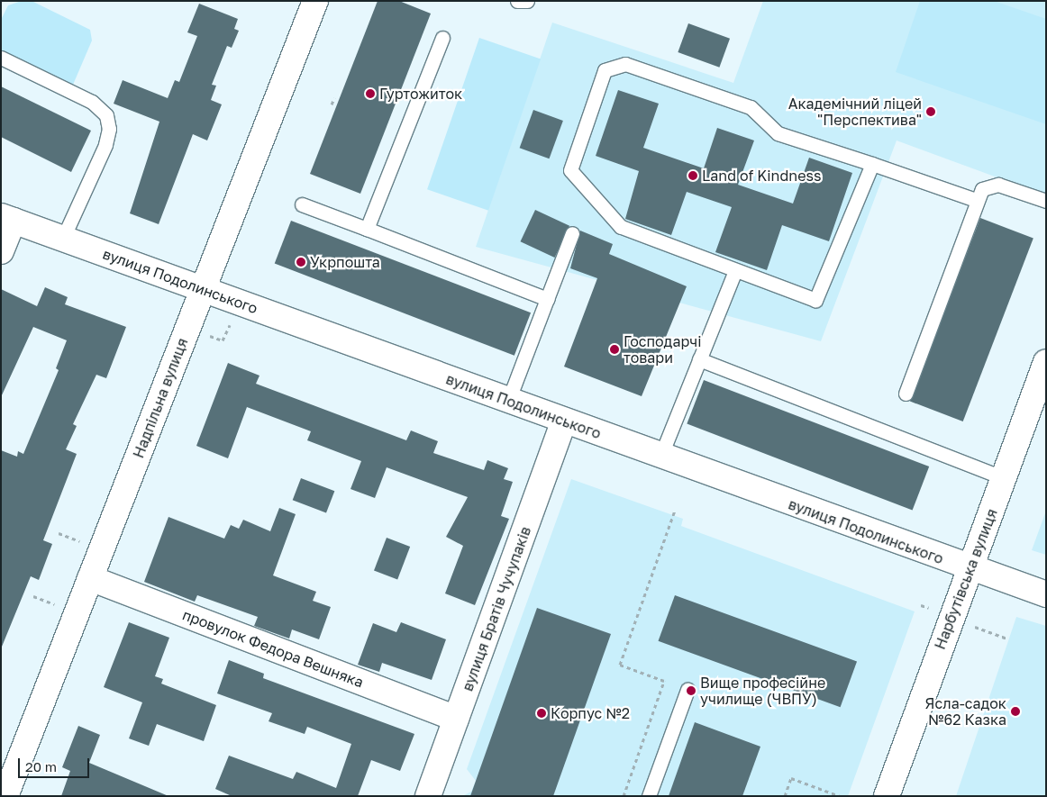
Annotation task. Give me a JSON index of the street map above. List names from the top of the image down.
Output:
{
  "streets": {
    "street": [
      "вулиця Подолинського",
      "Надпільна вулиця",
      "Нарбутівська вулиця",
      "вулиця Братів Чучупаків",
      "провулок Федора Вешняка"
    ]
  },
  "crossings": [
    ["вулиця Подолинського", "Надпільна вулиця"],
    ["вулиця Подолинського", "Нарбутівська вулиця"],
    ["вулиця Подолинського", "вулиця Братів Чучупаків"],
    ["Надпільна вулиця", "провулок Федора Вешняка"],
    ["вулиця Братів Чучупаків", "провулок Федора Вешняка"]
  ],
  "places": [
    "Гуртожиток",
    "Академічний ліцей \"Перспектива\"",
    "Land of Kindness",
    "Укрпошта",
    "Господарчі товари",
    "Вище професійне училище (ЧВПУ)",
    "Ясла-садок №62 Казка",
    "Корпус №2"
  ],
  "scale_bar": "20 m"
}
